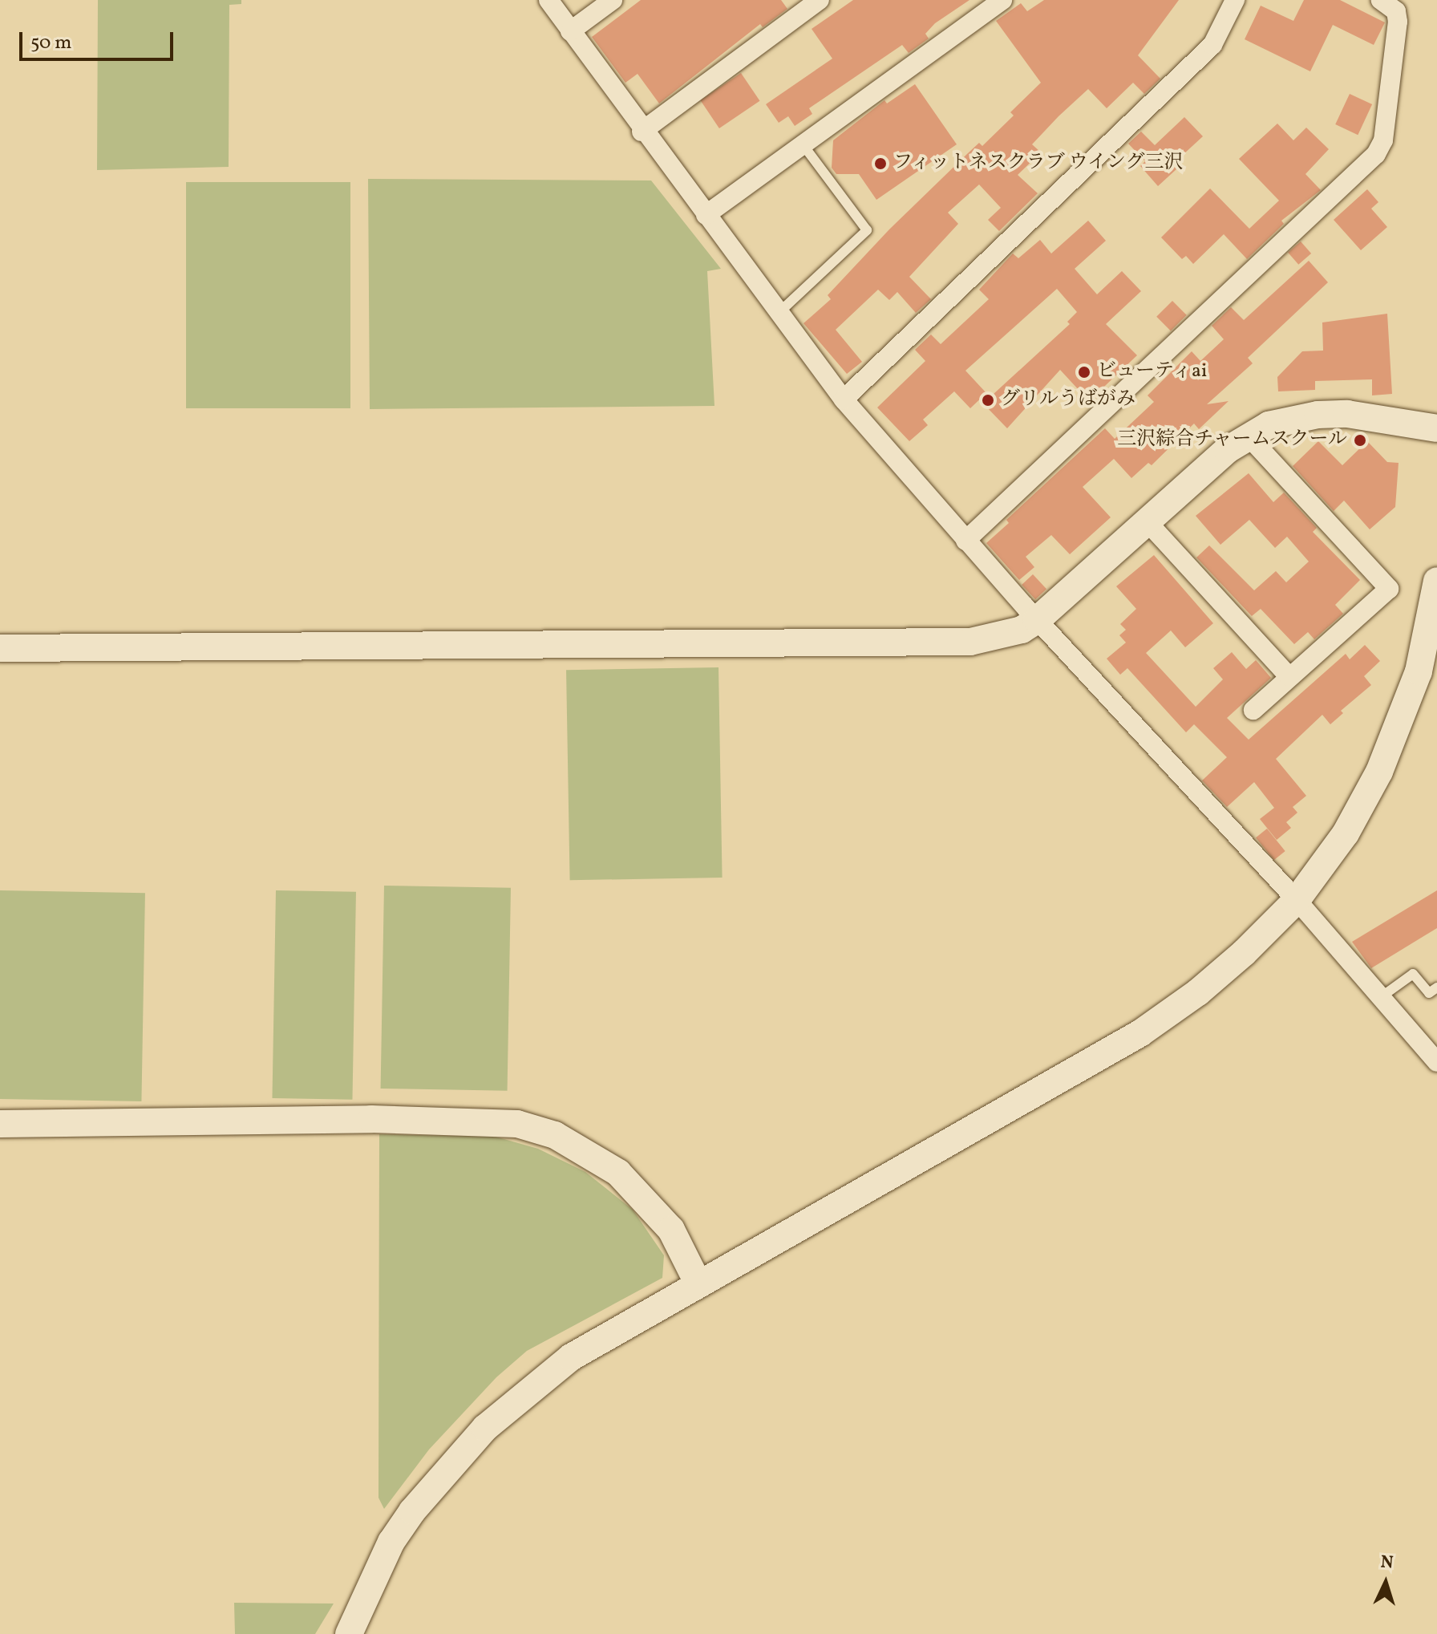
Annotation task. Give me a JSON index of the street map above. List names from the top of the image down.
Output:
{
  "places": [
    "フィットネスクラブ ウイング三沢",
    "ビューティai",
    "グリルうばがみ",
    "三沢綜合チャームスクール"
  ],
  "scale_bar": "50 m",
  "north": "top"
}
